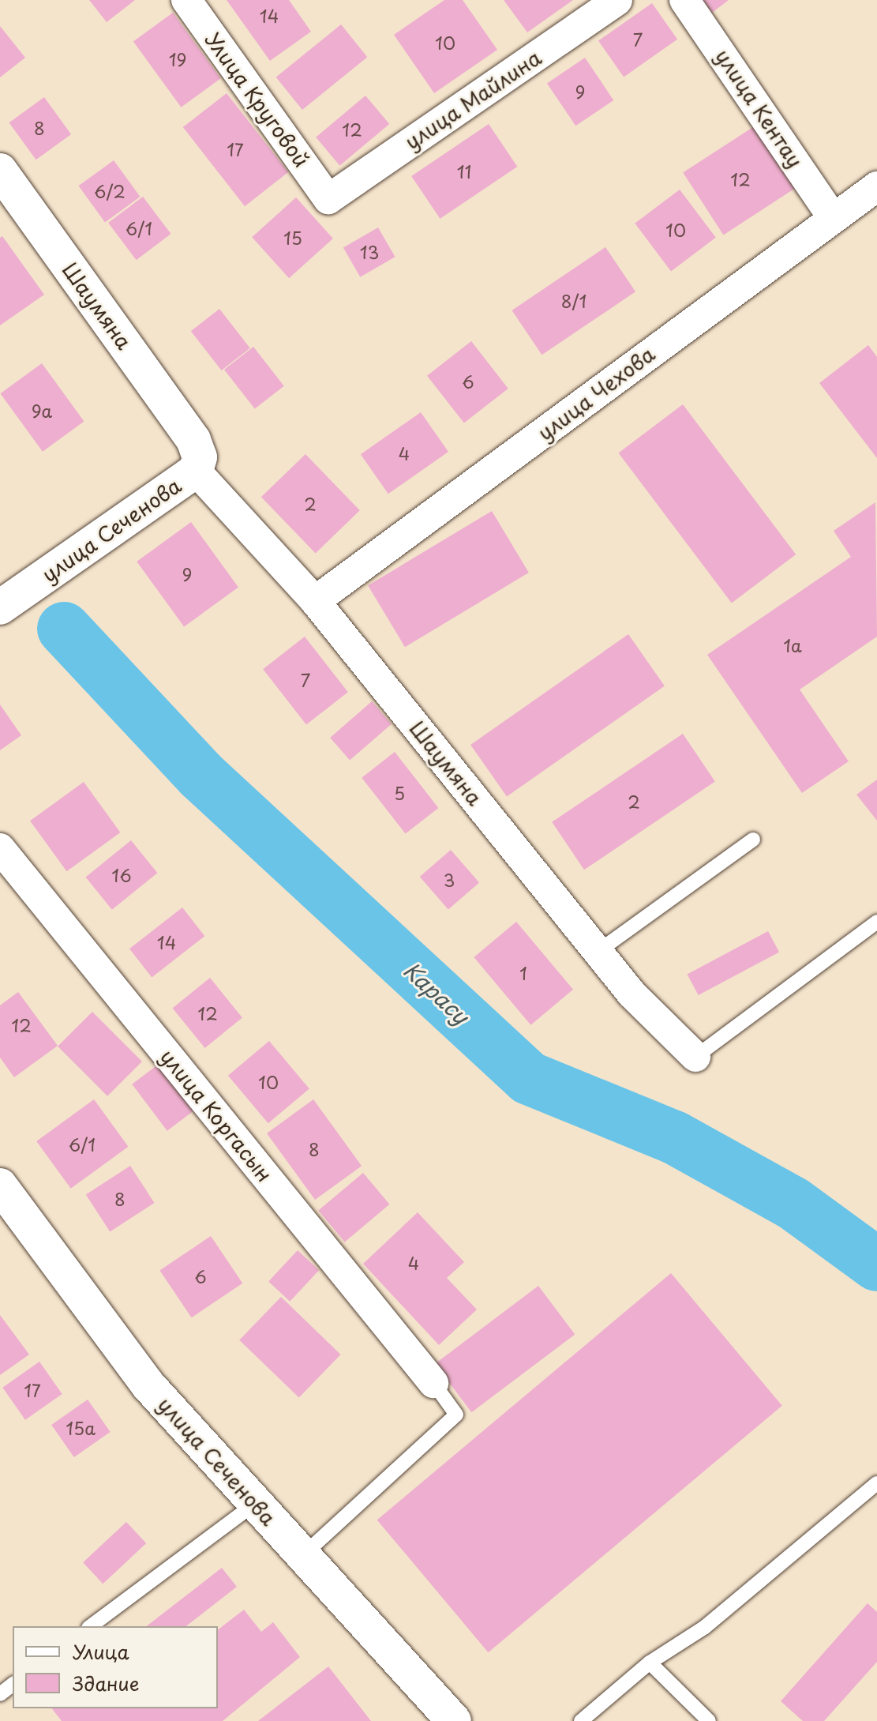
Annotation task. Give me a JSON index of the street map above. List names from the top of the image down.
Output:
{
  "streets": {
    "street": [
      "Улица Круговой",
      "улица Майлина",
      "улица Кентау",
      "Шаумяна",
      "улица Чехова",
      "улица Сеченова",
      "улица Коргасын"
    ]
  },
  "crossings": [
    ["Улица Круговой", "улица Майлина"],
    ["улица Кентау", "улица Чехова"],
    ["Шаумяна", "улица Чехова"],
    ["Шаумяна", "улица Сеченова"]
  ],
  "water": ["Карасу"],
  "house_numbers": [
    "14",
    "7",
    "10",
    "19",
    "9",
    "8",
    "12",
    "17",
    "11",
    "12",
    "6/2",
    "6/1",
    "10",
    "15",
    "13",
    "8/1",
    "6",
    "9а",
    "4",
    "2",
    "9",
    "1а",
    "7",
    "5",
    "2",
    "16",
    "3",
    "14",
    "1",
    "12",
    "12",
    "10",
    "6/1",
    "8",
    "8",
    "4",
    "6",
    "17",
    "15а"
  ],
  "legend": ["Улица", "Здание"]
}
